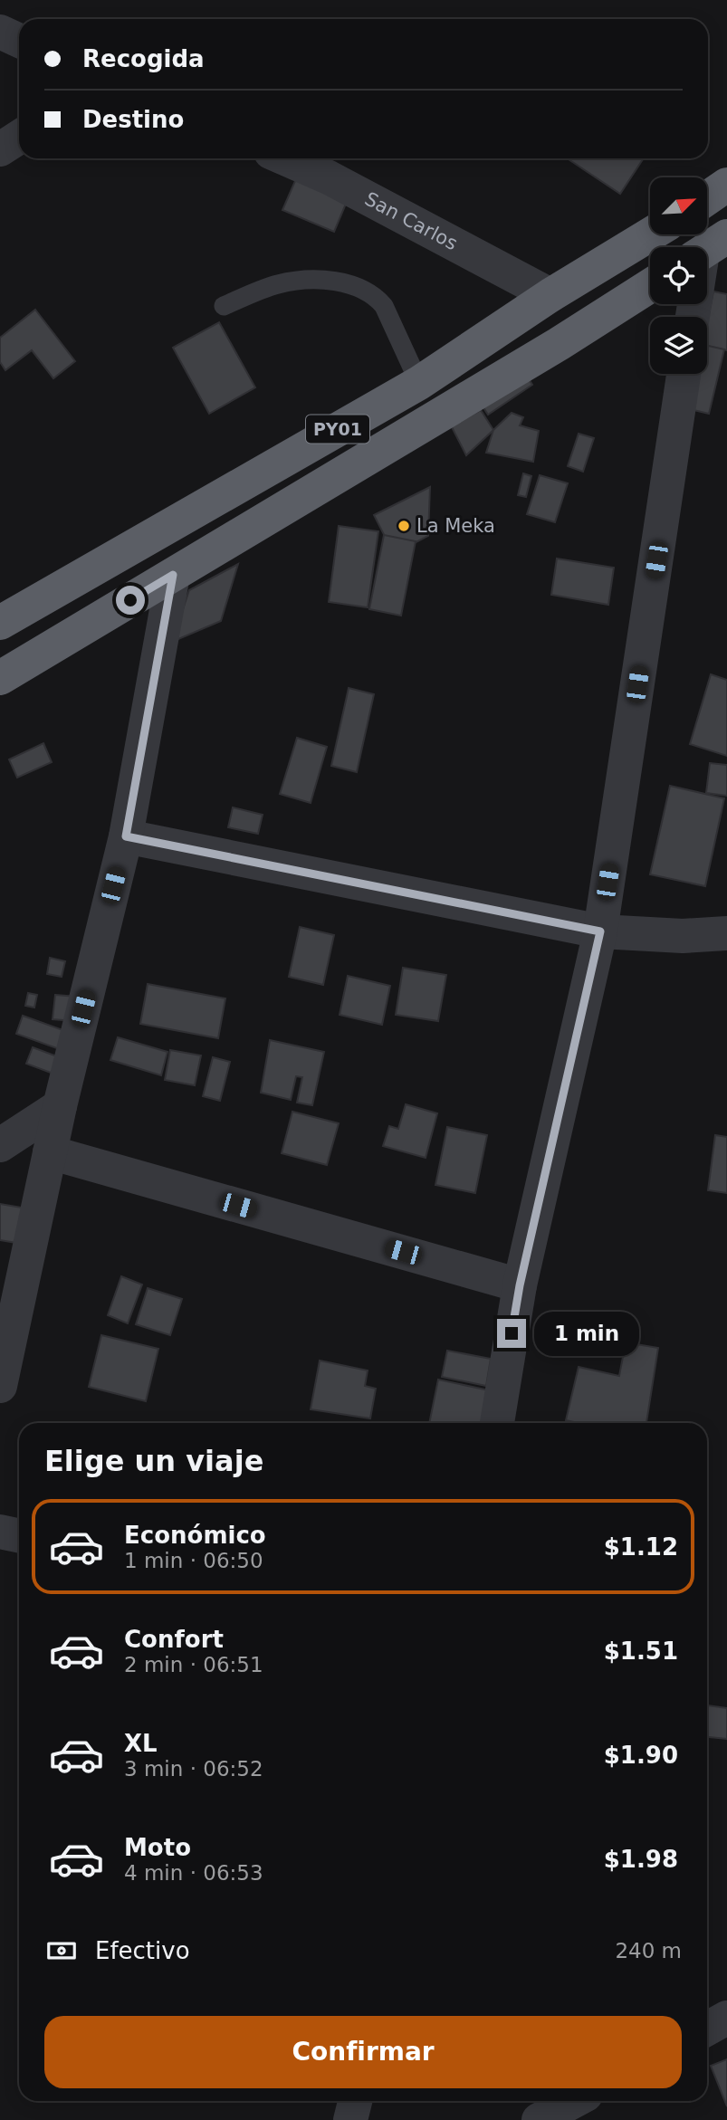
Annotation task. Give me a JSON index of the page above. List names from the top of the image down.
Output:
{
  "streets": {
    "highway": ["PY01"],
    "street": ["San Carlos"]
  },
  "crossings": [
    ["San Carlos", "PY01"]
  ],
  "places": ["La Meka"],
  "north": "top right",
  "page": {
    "banner": ["Recogida", "Destino"],
    "bubble": "1 min",
    "heading": "Elige un viaje",
    "list": [
      {
        "name": "Económico",
        "note": "1 min · 06:50",
        "value": "$1.12"
      },
      {
        "name": "Confort",
        "note": "2 min · 06:51",
        "value": "$1.51"
      },
      {
        "name": "XL",
        "note": "3 min · 06:52",
        "value": "$1.90"
      },
      {
        "name": "Moto",
        "note": "4 min · 06:53",
        "value": "$1.98"
      }
    ],
    "pay": ["Efectivo", "240 m"],
    "buttons": "Confirmar"
  }
}
